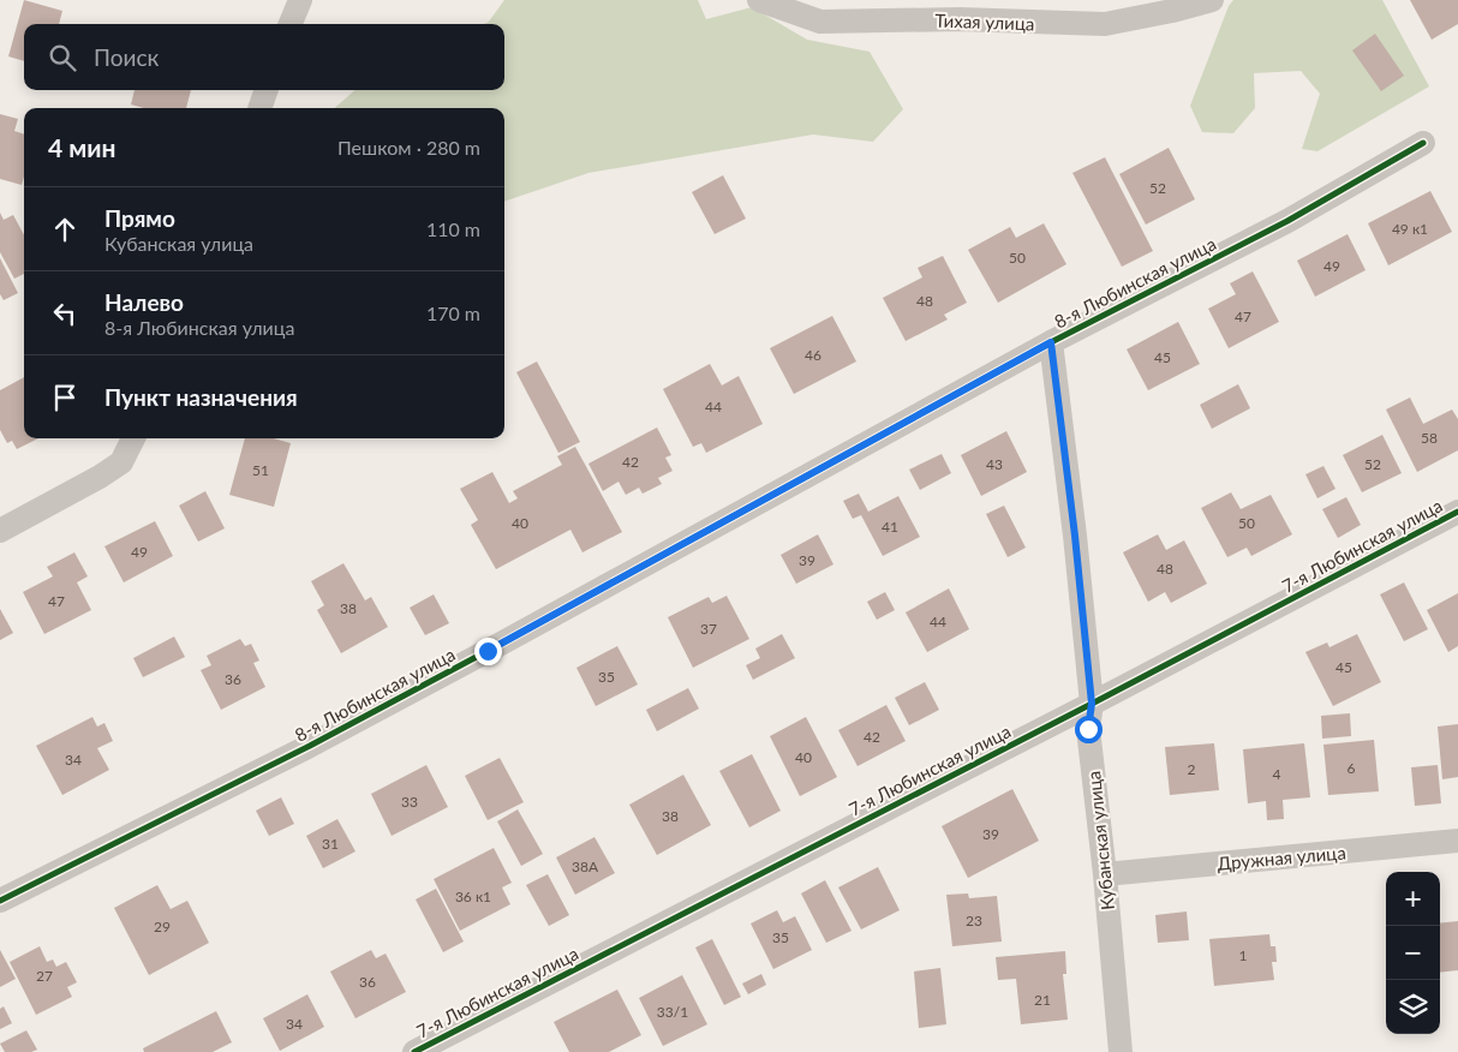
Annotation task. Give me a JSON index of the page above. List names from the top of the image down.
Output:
{
  "streets": {
    "street": [
      "Тихая улица",
      "8-я Любинская улица",
      "7-я Любинская улица",
      "Кубанская улица",
      "Дружная улица"
    ]
  },
  "crossings": [
    ["8-я Любинская улица", "Кубанская улица"],
    ["7-я Любинская улица", "Кубанская улица"],
    ["Кубанская улица", "Дружная улица"]
  ],
  "house_numbers": [
    "52",
    "49 к1",
    "50",
    "49",
    "48",
    "47",
    "46",
    "45",
    "44",
    "58",
    "42",
    "43",
    "52",
    "51",
    "40",
    "50",
    "41",
    "49",
    "39",
    "48",
    "47",
    "38",
    "44",
    "37",
    "45",
    "35",
    "36",
    "42",
    "40",
    "34",
    "6",
    "2",
    "4",
    "33",
    "38",
    "39",
    "31",
    "38А",
    "36 к1",
    "23",
    "29",
    "35",
    "1",
    "27",
    "36",
    "21",
    "33/1",
    "34"
  ],
  "page": {
    "search": "Поиск",
    "heading": ["4 мин", "Пешком · 280 m"],
    "list": [
      ["Прямо", "Кубанская улица", "110 m"],
      ["Налево", "8-я Любинская улица", "170 m"],
      "Пункт назначения"
    ],
    "map_buttons": ["+", "−"]
  }
}
